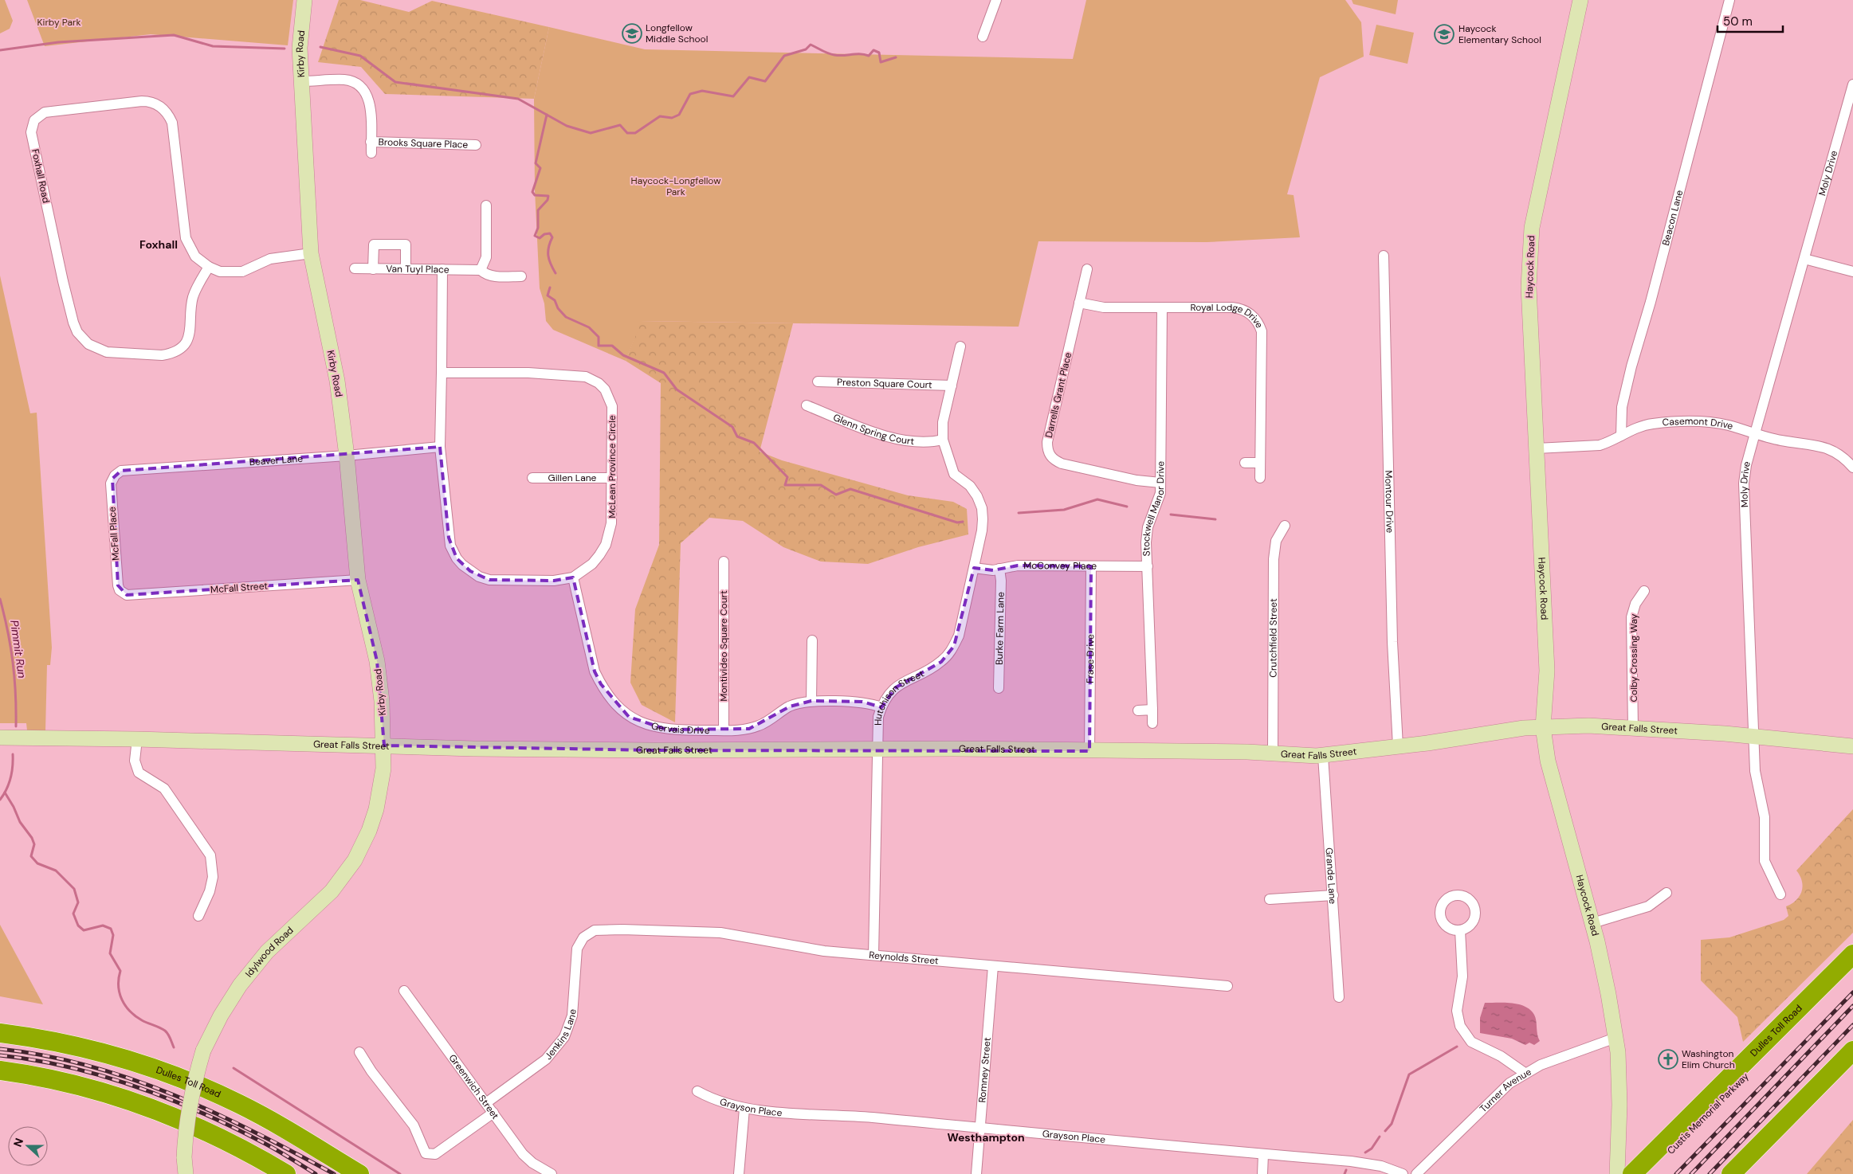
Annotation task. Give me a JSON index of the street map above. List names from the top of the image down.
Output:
{
  "streets": {
    "highway": ["Dulles Toll Road", "Custis Memorial Parkway"],
    "main road": [
      "Kirby Road",
      "Haycock Road",
      "Great Falls Street",
      "Idylwood Road"
    ],
    "street": [
      "Brooks Square Place",
      "Moly Drive",
      "Foxhall Road",
      "Beacon Lane",
      "Van Tuyl Place",
      "Royal Lodge Drive",
      "Preston Square Court",
      "Darrells Grant Place",
      "Casemont Drive",
      "Glenn Spring Court",
      "Beaver Lane",
      "McLean Province Circle",
      "Gillen Lane",
      "Montour Drive",
      "Stockwell Manor Drive",
      "McFall Place",
      "McConvey Place",
      "McFall Street",
      "Burke Farm Lane",
      "Crutchfield Street",
      "Montivideo Square Court",
      "Colby Crossing Way",
      "Frase Drive",
      "Hutchison Street",
      "Gervais Drive",
      "Grande Lane",
      "Reynolds Street",
      "Jenkins Lane",
      "Romney Street",
      "Greenwich Street",
      "Turner Avenue",
      "Grayson Place"
    ]
  },
  "crossings": [
    ["Kirby Road", "Foxhall Road"],
    ["Kirby Road", "Beaver Lane"],
    ["Kirby Road", "McFall Street"],
    ["Kirby Road", "Great Falls Street"],
    ["Kirby Road", "Idylwood Road"],
    ["Moly Drive", "Casemont Drive"],
    ["Moly Drive", "Great Falls Street"],
    ["Beacon Lane", "Casemont Drive"],
    ["Haycock Road", "Casemont Drive"],
    ["Haycock Road", "Great Falls Street"],
    ["Haycock Road", "Turner Avenue"],
    ["Van Tuyl Place", "McLean Province Circle"],
    ["Royal Lodge Drive", "Darrells Grant Place"],
    ["Royal Lodge Drive", "Stockwell Manor Drive"],
    ["Darrells Grant Place", "Stockwell Manor Drive"],
    ["Glenn Spring Court", "Hutchison Street"],
    ["Beaver Lane", "McLean Province Circle"],
    ["Beaver Lane", "McFall Place"],
    ["McLean Province Circle", "Gillen Lane"],
    ["McLean Province Circle", "Gervais Drive"],
    ["Montour Drive", "Great Falls Street"],
    ["Stockwell Manor Drive", "McConvey Place"],
    ["McFall Place", "McFall Street"],
    ["McConvey Place", "Burke Farm Lane"],
    ["McConvey Place", "Frase Drive"],
    ["McConvey Place", "Hutchison Street"],
    ["Crutchfield Street", "Great Falls Street"],
    ["Montivideo Square Court", "Gervais Drive"],
    ["Colby Crossing Way", "Great Falls Street"],
    ["Frase Drive", "Great Falls Street"],
    ["Hutchison Street", "Gervais Drive"],
    ["Hutchison Street", "Great Falls Street"],
    ["Hutchison Street", "Reynolds Street"],
    ["Great Falls Street", "Grande Lane"],
    ["Great Falls Street", "Idylwood Road"],
    ["Reynolds Street", "Jenkins Lane"],
    ["Reynolds Street", "Romney Street"],
    ["Jenkins Lane", "Greenwich Street"],
    ["Romney Street", "Grayson Place"]
  ],
  "districts": ["Foxhall", "Westhampton"],
  "water": ["Pimmit Run"],
  "parks": ["Kirby Park", "Haycock-Longfellow Park"],
  "places": {
    "school or university": ["Longfellow Middle School", "Haycock Elementary School"],
    "church": ["Washington Elim Church"]
  },
  "scale_bar": "50 m",
  "north": "left"
}
